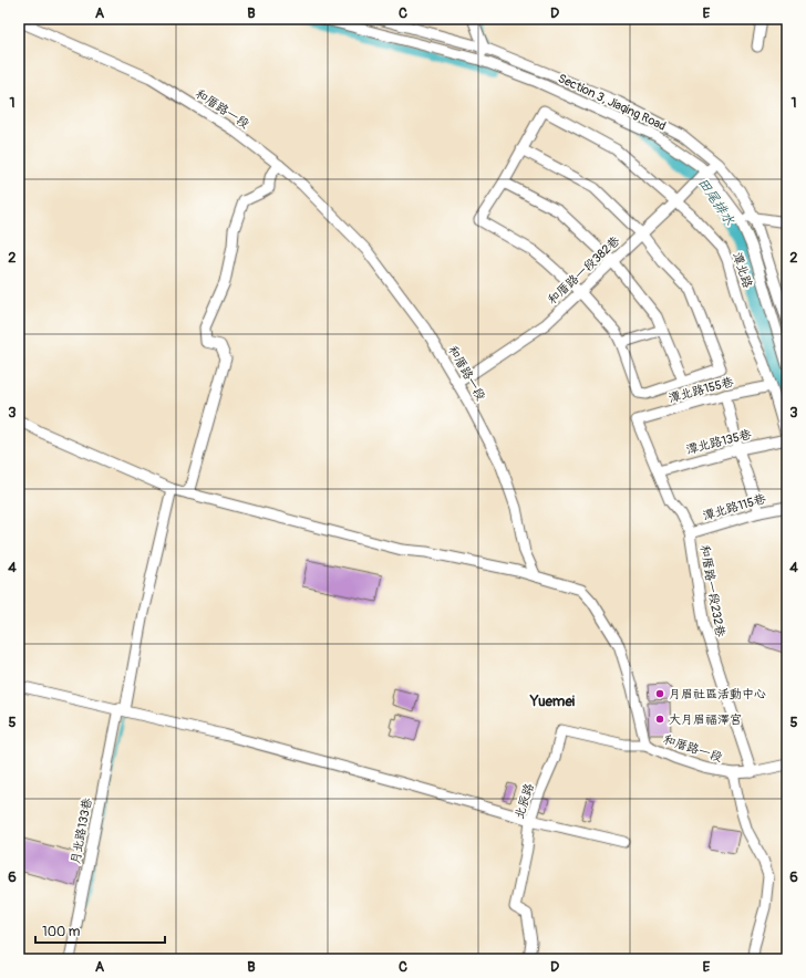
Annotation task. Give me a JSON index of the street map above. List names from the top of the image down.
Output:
{
  "streets": {
    "street": [
      "Section 3, Jiaqing Road",
      "和厝路一段",
      "和厝路一段382巷",
      "潭北路",
      "潭北路155巷",
      "潭北路135巷",
      "潭北路115巷",
      "和厝路一段232巷",
      "北辰路",
      "月北路133巷"
    ]
  },
  "crossings": [
    ["Section 3, Jiaqing Road", "和厝路一段382巷"],
    ["和厝路一段", "和厝路一段382巷"],
    ["和厝路一段", "和厝路一段232巷"],
    ["和厝路一段", "北辰路"],
    ["和厝路一段382巷", "潭北路"],
    ["潭北路", "潭北路155巷"],
    ["潭北路", "潭北路135巷"],
    ["潭北路155巷", "和厝路一段232巷"],
    ["潭北路135巷", "和厝路一段232巷"],
    ["潭北路115巷", "和厝路一段232巷"]
  ],
  "districts": ["Yuemei"],
  "water": ["田尾排水"],
  "places": ["月眉社區活動中心", "大月眉福澤宮"],
  "scale_bar": "100 m",
  "grid": {
    "columns": [
      "A",
      "B",
      "C",
      "D",
      "E"
    ],
    "rows": [
      "1",
      "2",
      "3",
      "4",
      "5",
      "6"
    ]
  }
}
